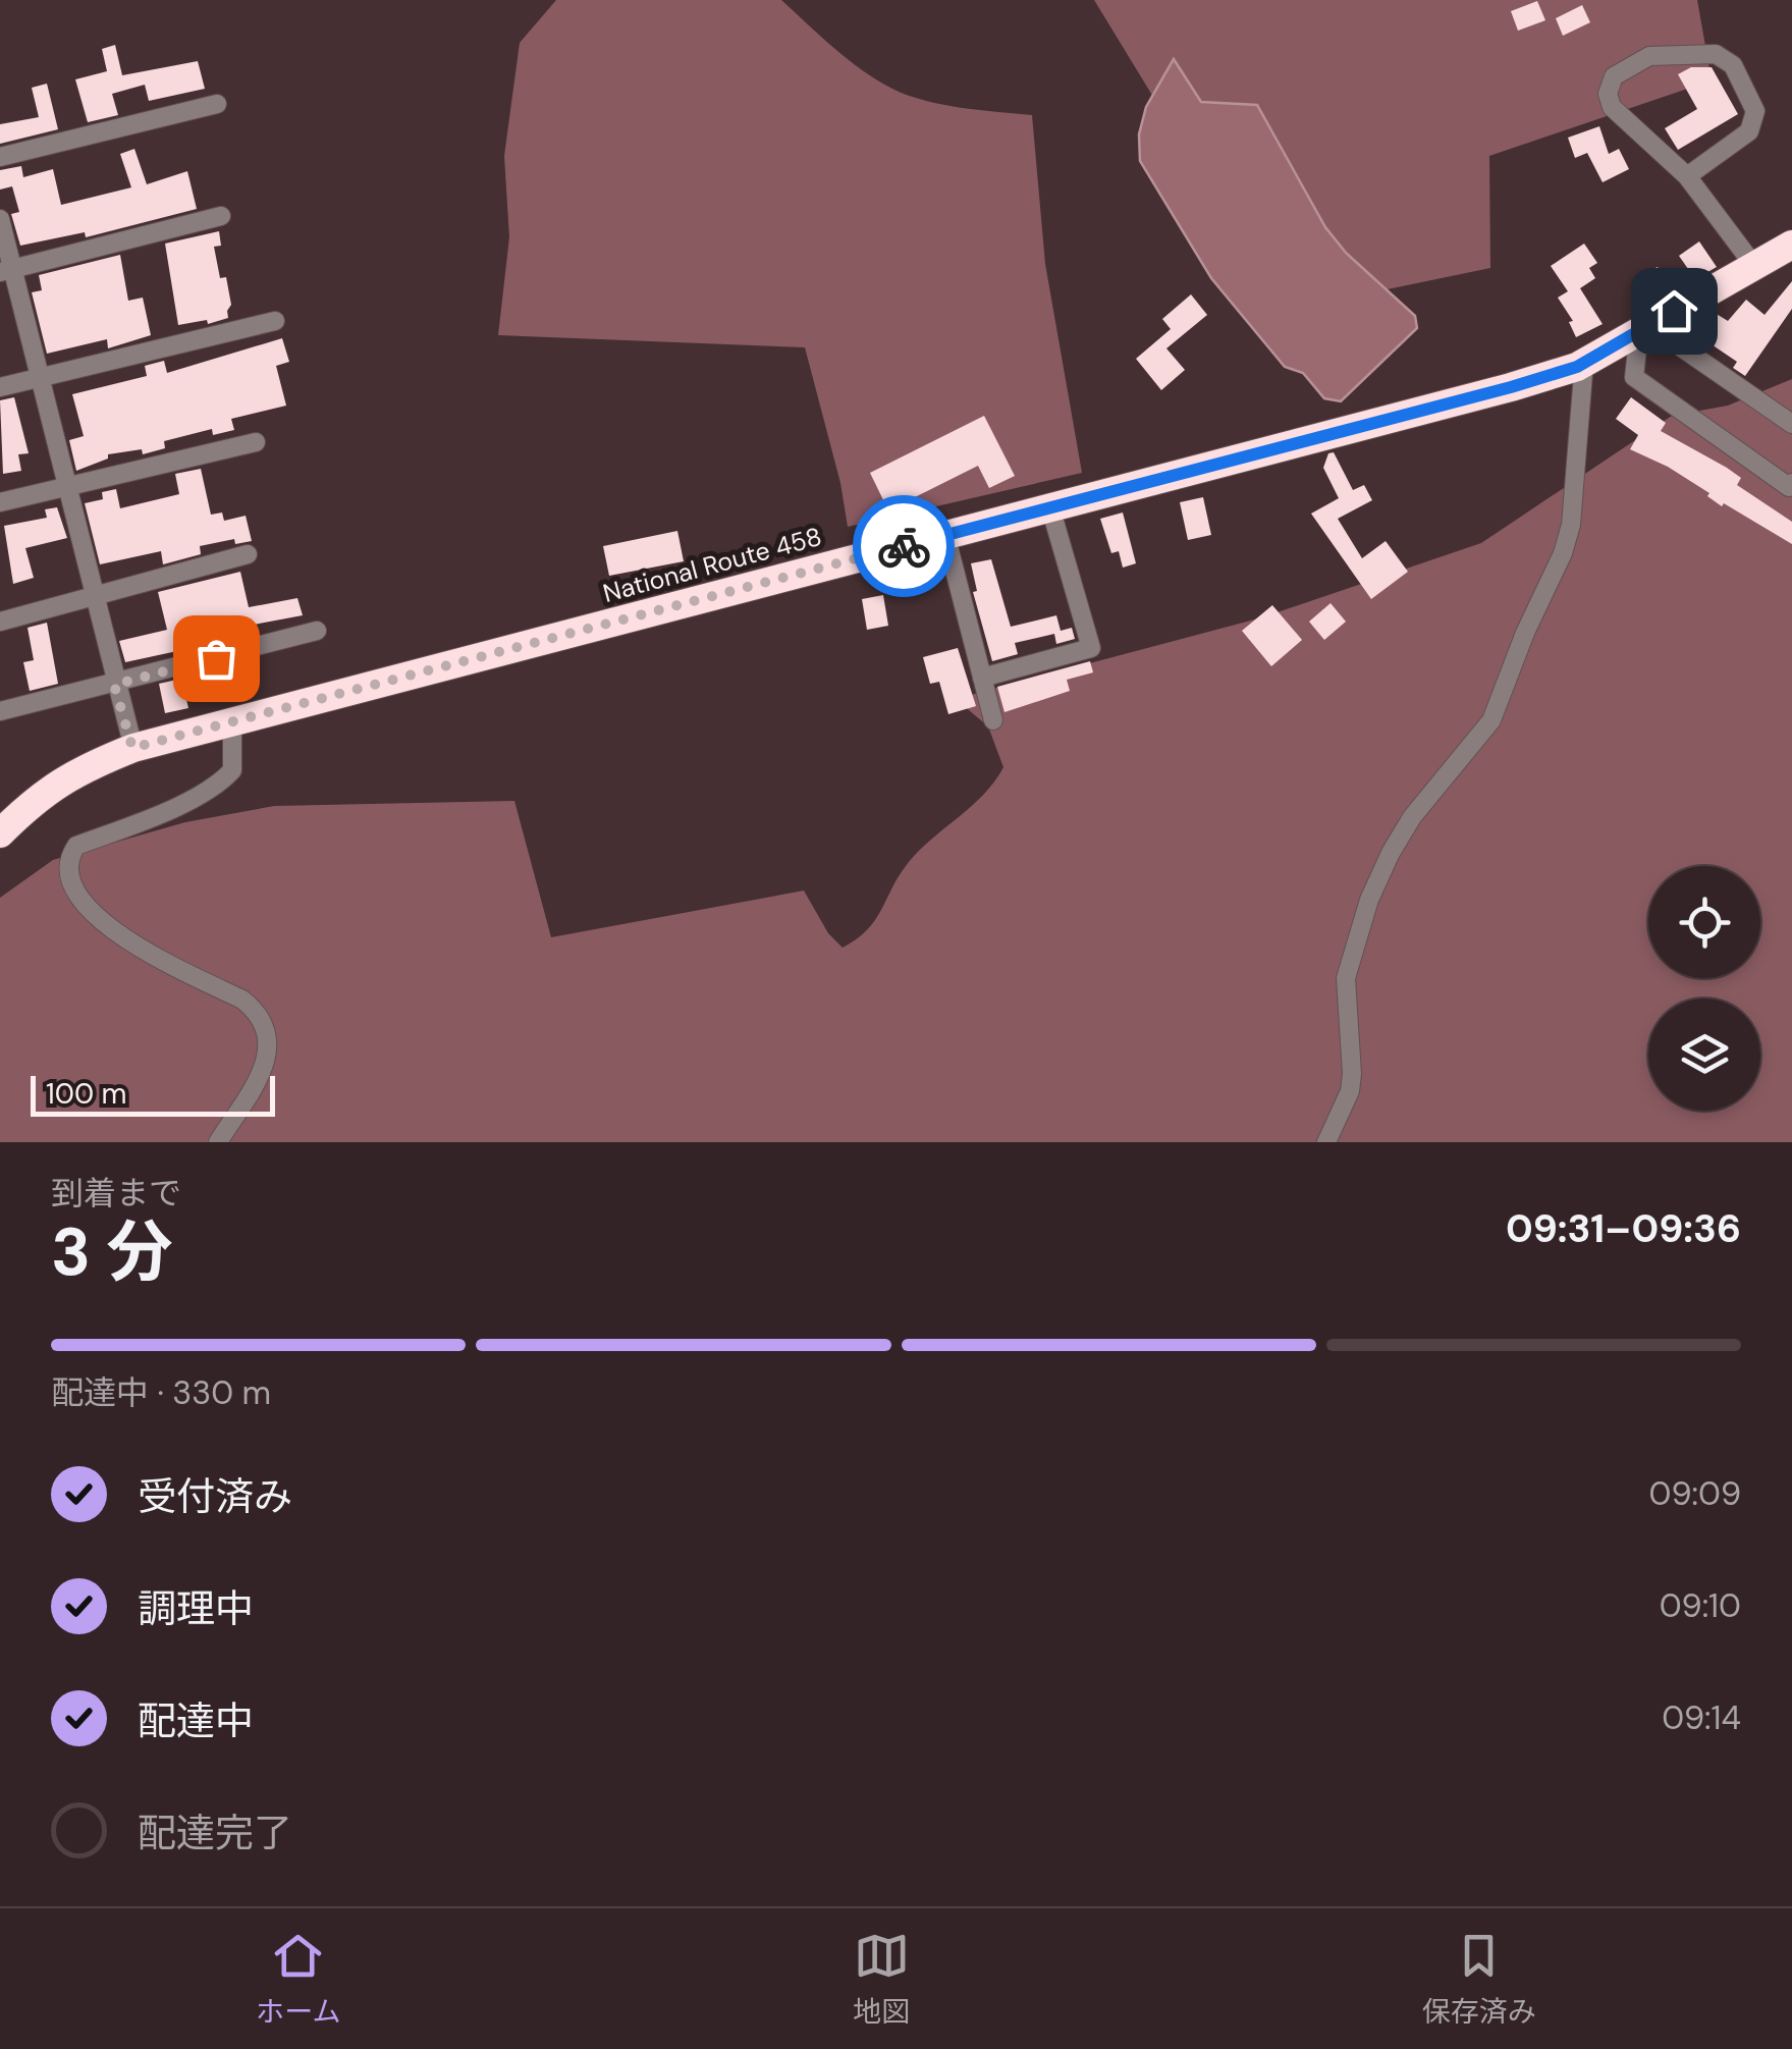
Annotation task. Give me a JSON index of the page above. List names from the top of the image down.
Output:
{
  "streets": {
    "highway": ["National Route 458"]
  },
  "scale_bar": "100 m",
  "page": {
    "scale": "100 m",
    "heading": ["3 分", "到着まで", "09:31–09:36"],
    "bar": "配達中 · 330 m",
    "list": [
      ["受付済み", "09:09"],
      ["調理中", "09:10"],
      ["配達中", "09:14"],
      "配達完了"
    ],
    "tabs": ["ホーム", "地図", "保存済み"]
  }
}
